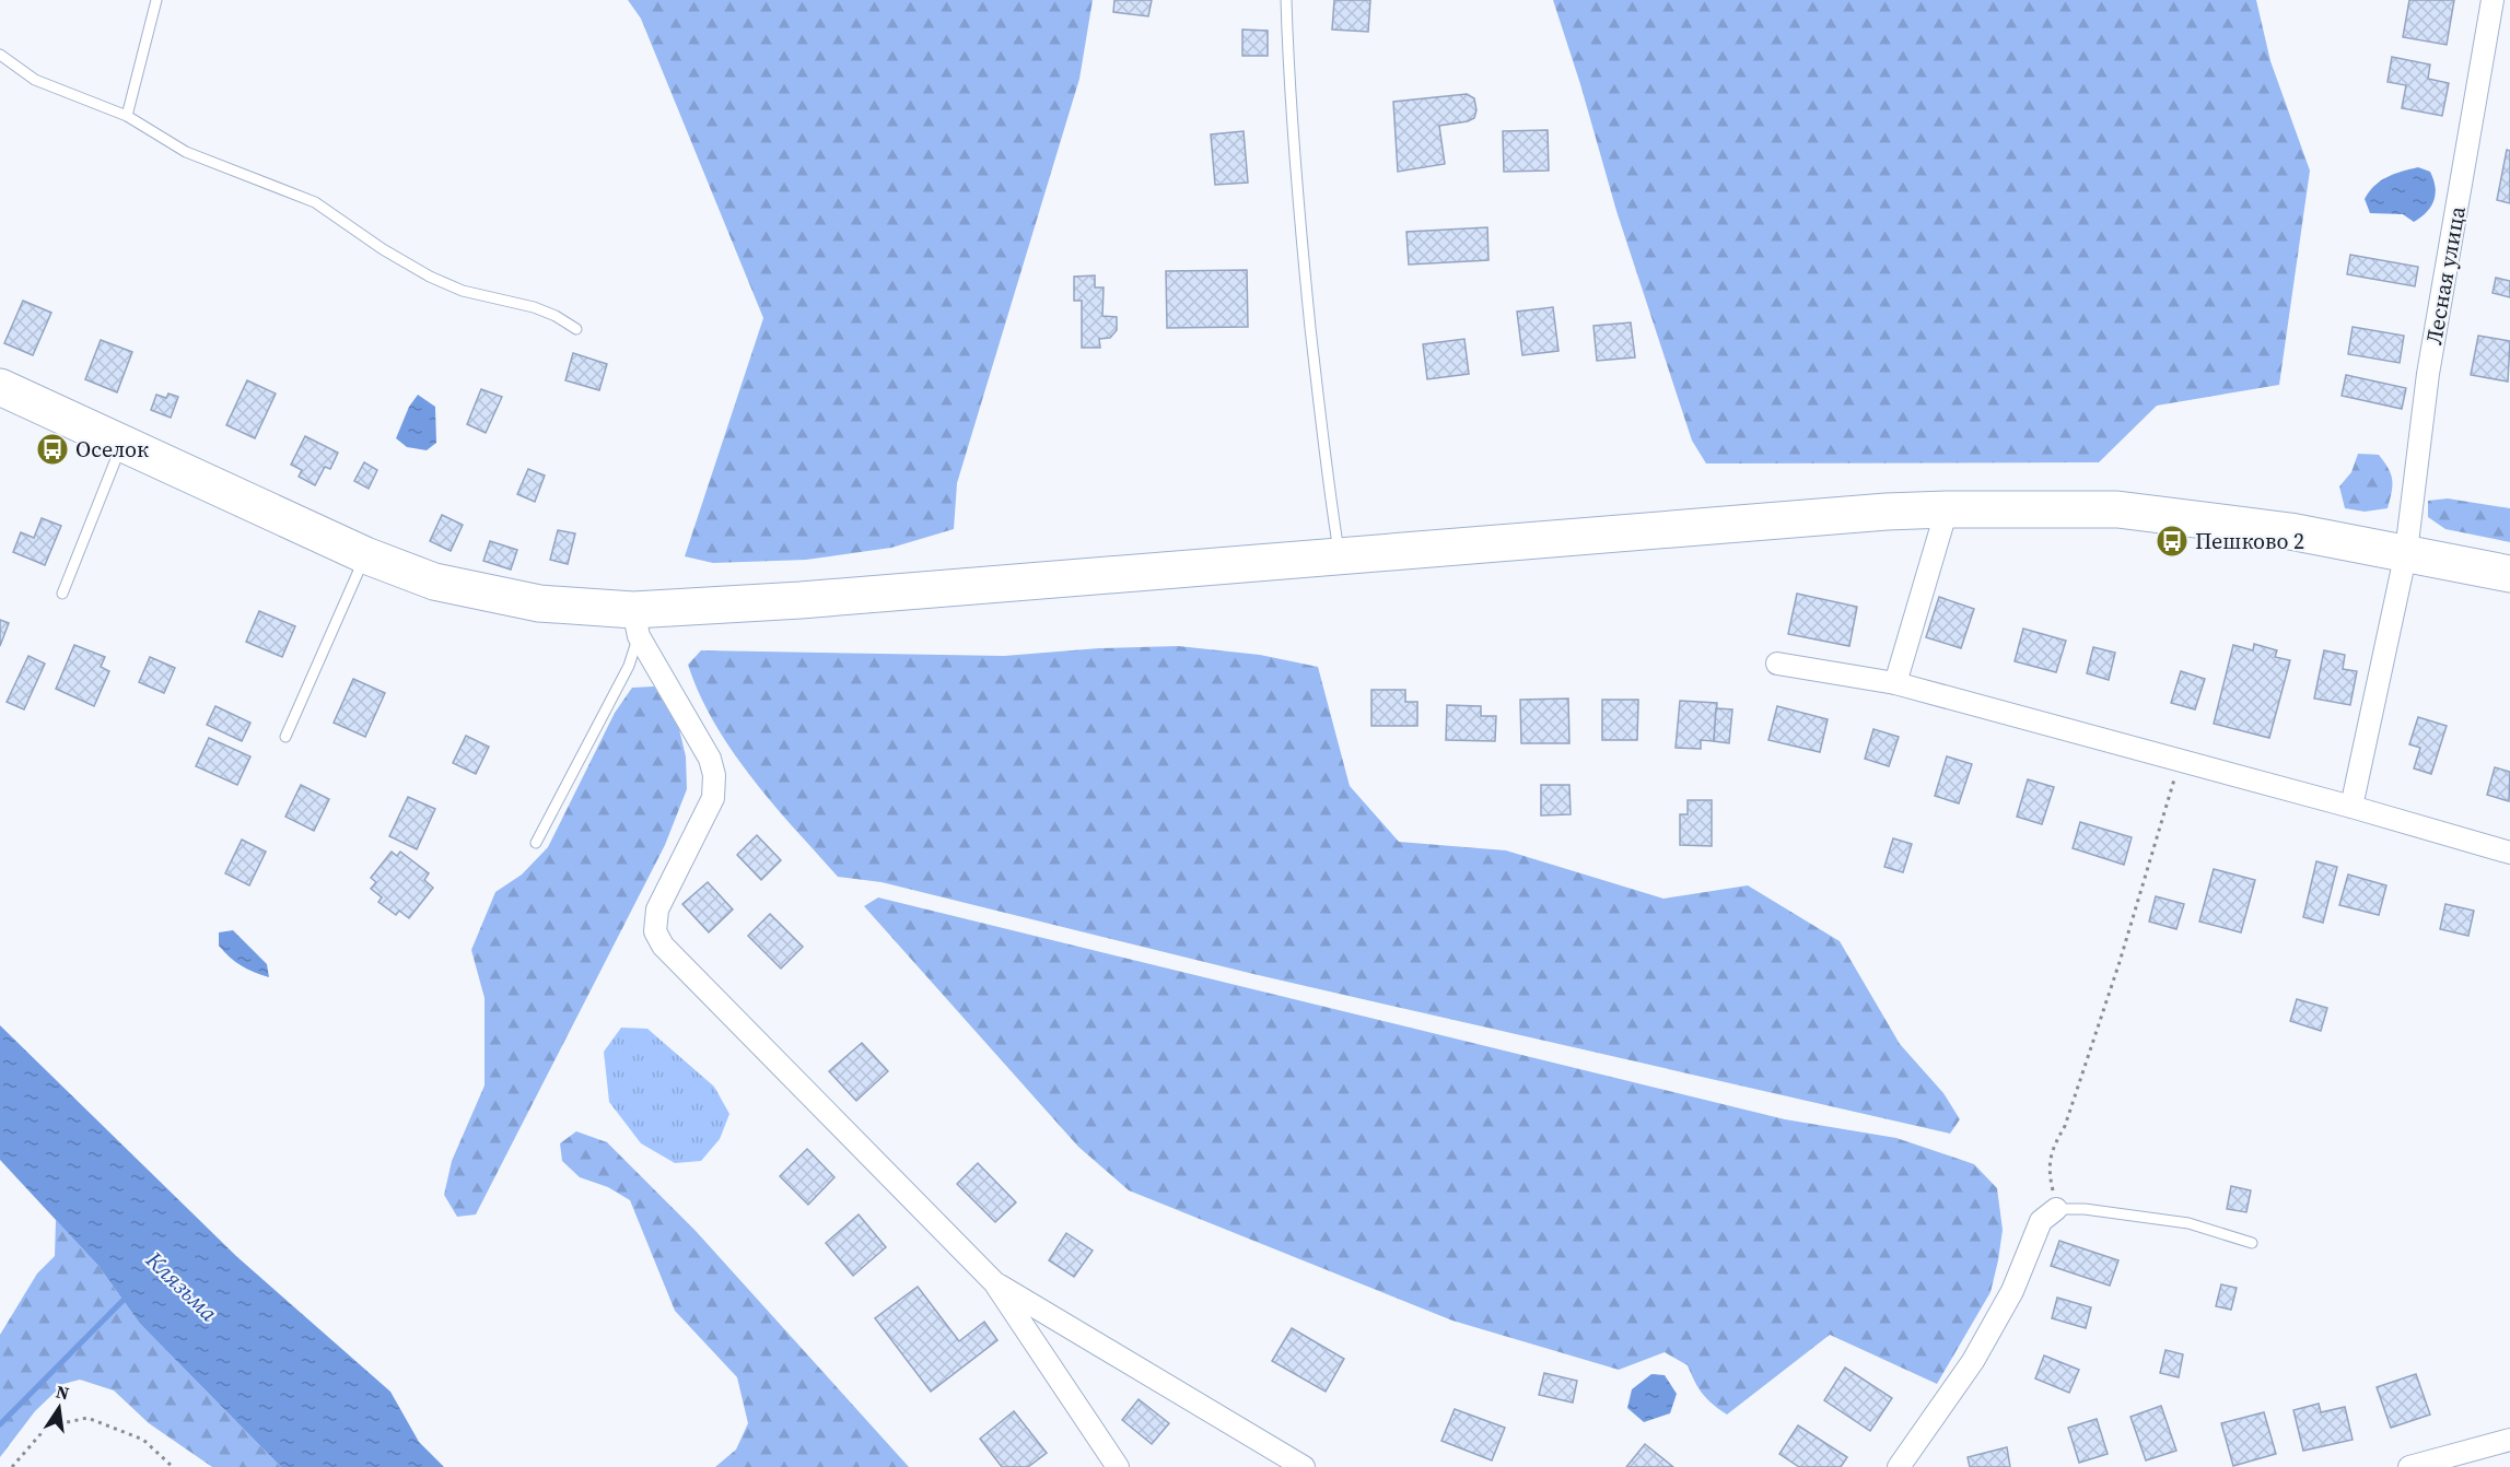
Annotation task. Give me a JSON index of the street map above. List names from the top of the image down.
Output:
{
  "streets": {
    "street": ["Лесная улица"]
  },
  "water": ["Клязьма"],
  "places": {
    "bus stop": ["Оселок", "Пешково 2"]
  },
  "north": "top"
}
